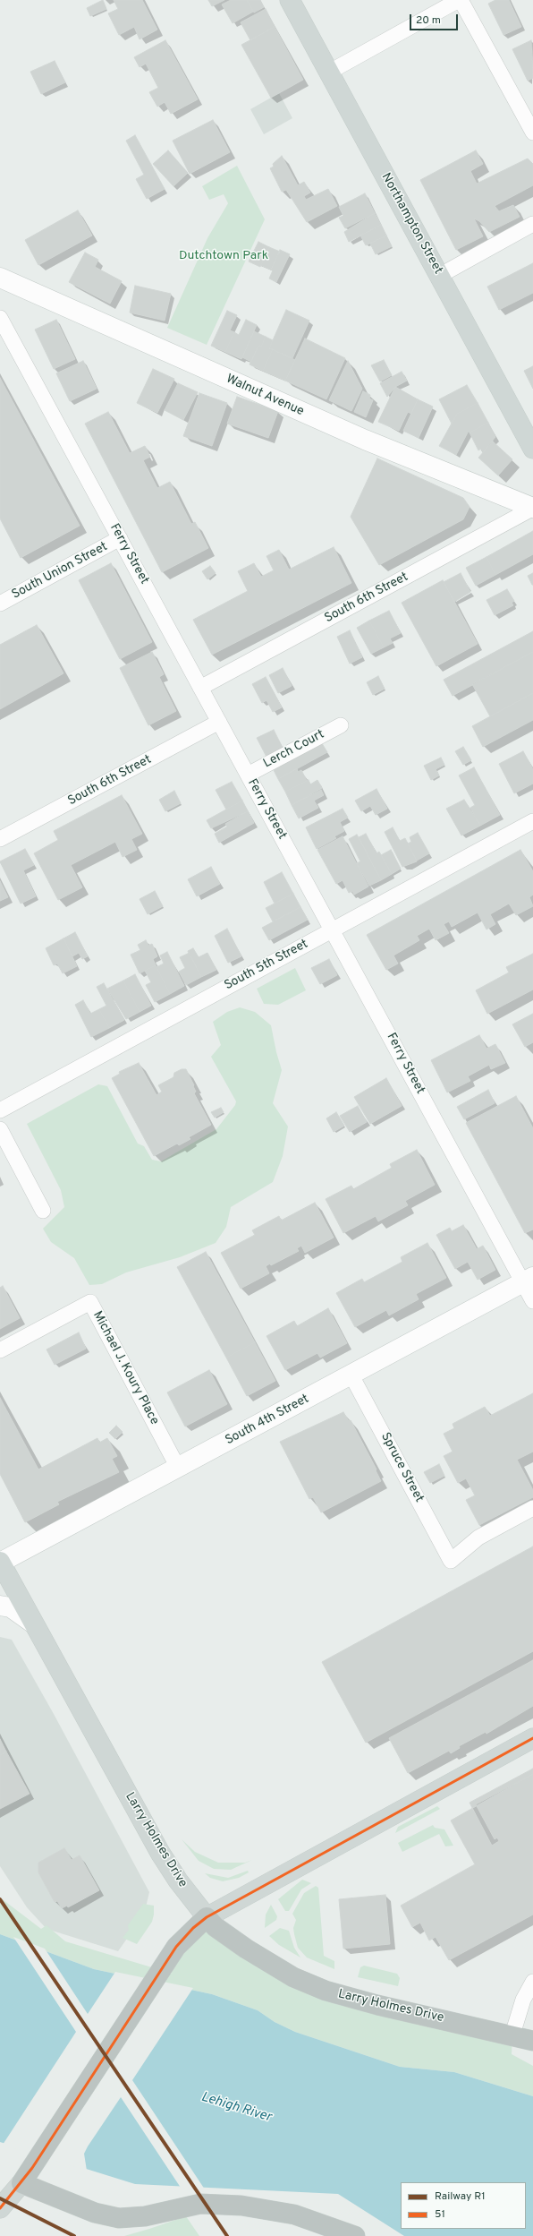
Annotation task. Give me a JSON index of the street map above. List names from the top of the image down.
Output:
{
  "streets": {
    "highway": ["Larry Holmes Drive"],
    "main road": ["Northampton Street"],
    "street": [
      "Walnut Avenue",
      "Ferry Street",
      "South Union Street",
      "South 6th Street",
      "Lerch Court",
      "South 5th Street",
      "Michael J. Koury Place",
      "South 4th Street",
      "Spruce Street"
    ]
  },
  "crossings": [
    ["Walnut Avenue", "South 6th Street"],
    ["Ferry Street", "South Union Street"],
    ["Ferry Street", "South 6th Street"],
    ["Ferry Street", "Lerch Court"],
    ["Ferry Street", "South 5th Street"],
    ["Ferry Street", "South 4th Street"],
    ["Michael J. Koury Place", "South 4th Street"],
    ["South 4th Street", "Spruce Street"],
    ["South 4th Street", "Larry Holmes Drive"]
  ],
  "water": ["Lehigh River"],
  "parks": ["Dutchtown Park"],
  "lines": ["transit line 51", "rail line R1"],
  "legend": ["Railway R1", "51"],
  "scale_bar": "20 m"
}
